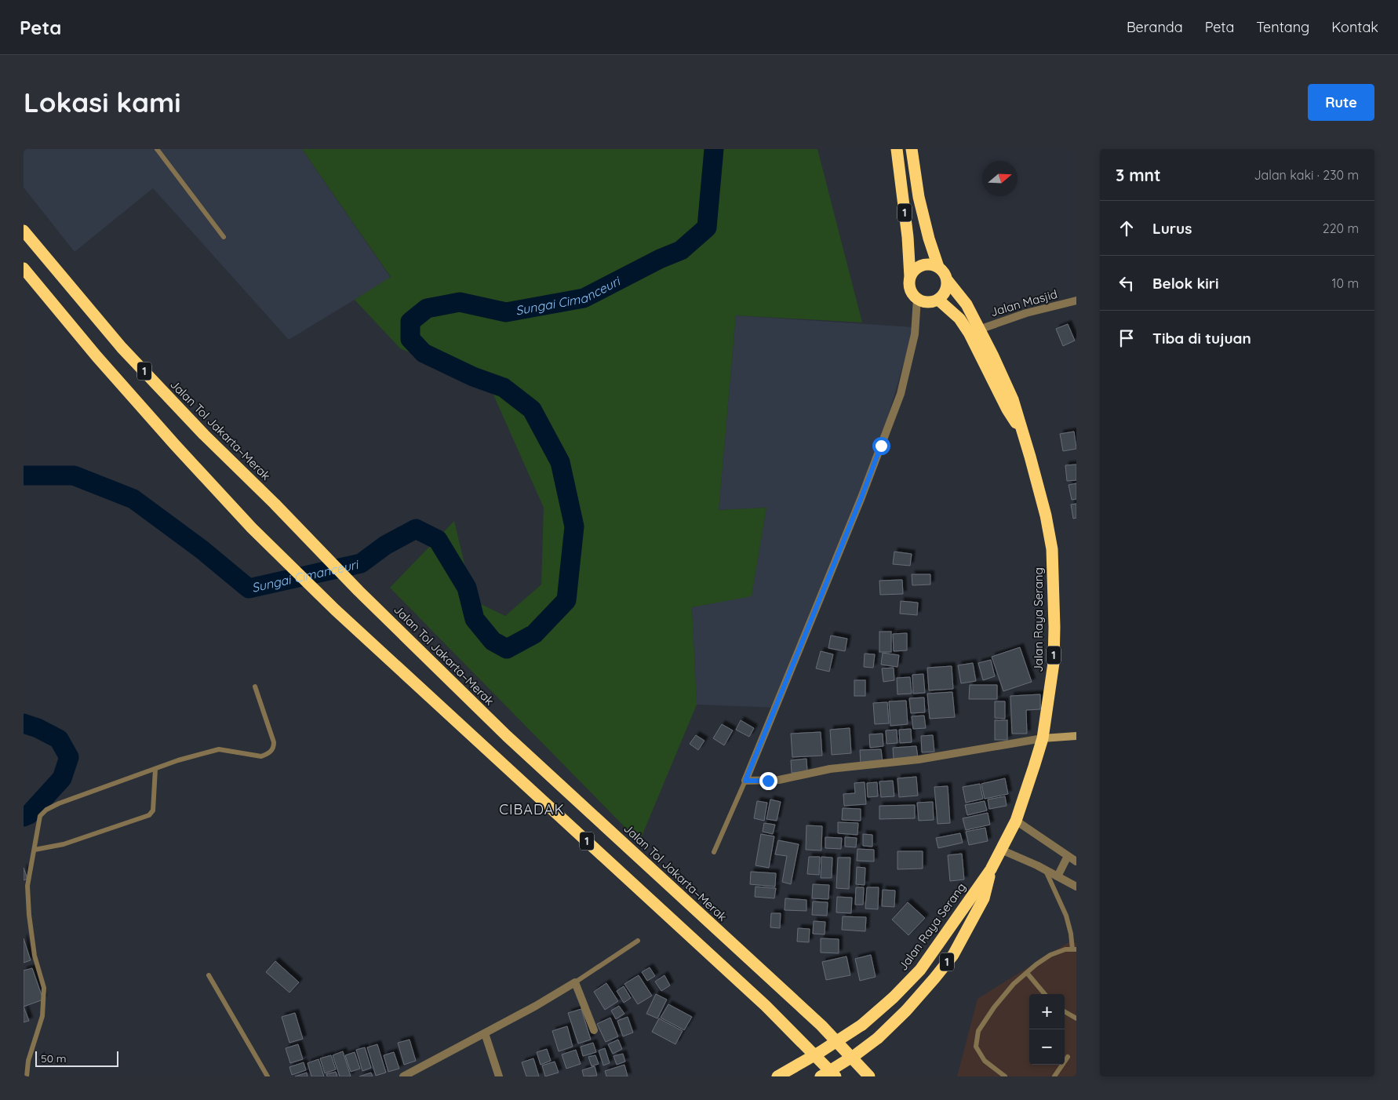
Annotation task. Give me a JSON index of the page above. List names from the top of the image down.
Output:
{
  "streets": {
    "highway": ["1", "Jalan Tol Jakarta–Merak", "Jalan Raya Serang"],
    "street": ["Jalan Masjid"]
  },
  "crossings": [
    ["1", "Jalan Raya Serang"],
    ["Jalan Masjid", "Jalan Raya Serang"]
  ],
  "districts": ["CIBADAK"],
  "water": ["Sungai Cimanceuri"],
  "scale_bar": "50 m",
  "north": "right",
  "page": {
    "header": "Peta",
    "nav": [
      "Beranda",
      "Peta",
      "Tentang",
      "Kontak"
    ],
    "buttons": "Rute",
    "title": "Lokasi kami",
    "heading": ["3 mnt", "Jalan kaki · 230 m"],
    "list": [
      ["Lurus", "220 m"],
      ["Belok kiri", "10 m"],
      "Tiba di tujuan"
    ],
    "map_buttons": ["+", "−"],
    "scale": "50 m"
  }
}
